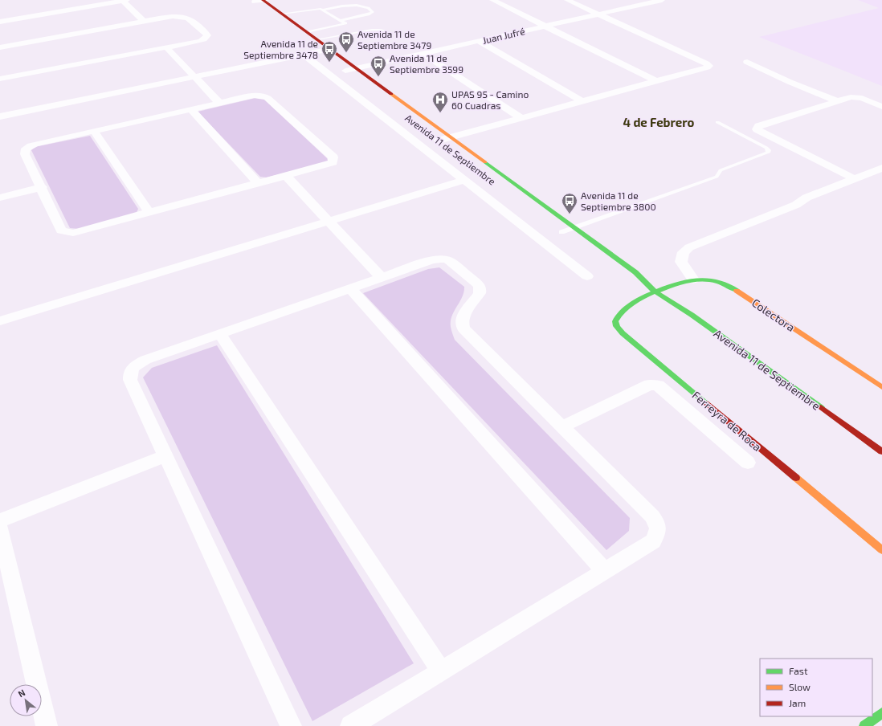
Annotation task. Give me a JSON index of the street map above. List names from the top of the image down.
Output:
{
  "streets": {
    "main road": ["Avenida 11 de Septiembre", "Colectora", "Ferreyra de Roca"],
    "street": ["Juan Jufré"]
  },
  "crossings": [
    ["Juan Jufré", "Avenida 11 de Septiembre"],
    ["Avenida 11 de Septiembre", "Colectora"],
    ["Avenida 11 de Septiembre", "Ferreyra de Roca"],
    ["Colectora", "Ferreyra de Roca"]
  ],
  "districts": ["4 de Febrero"],
  "places": {
    "bus stop": [
      "Avenida 11 de Septiembre 3479",
      "Avenida 11 de Septiembre 3478",
      "Avenida 11 de Septiembre 3599",
      "Avenida 11 de Septiembre 3800"
    ],
    "hospital": ["UPAS 95 - Camino 60 Cuadras"]
  },
  "legend": ["Fast", "Slow", "Jam"],
  "north": "top left"
}
